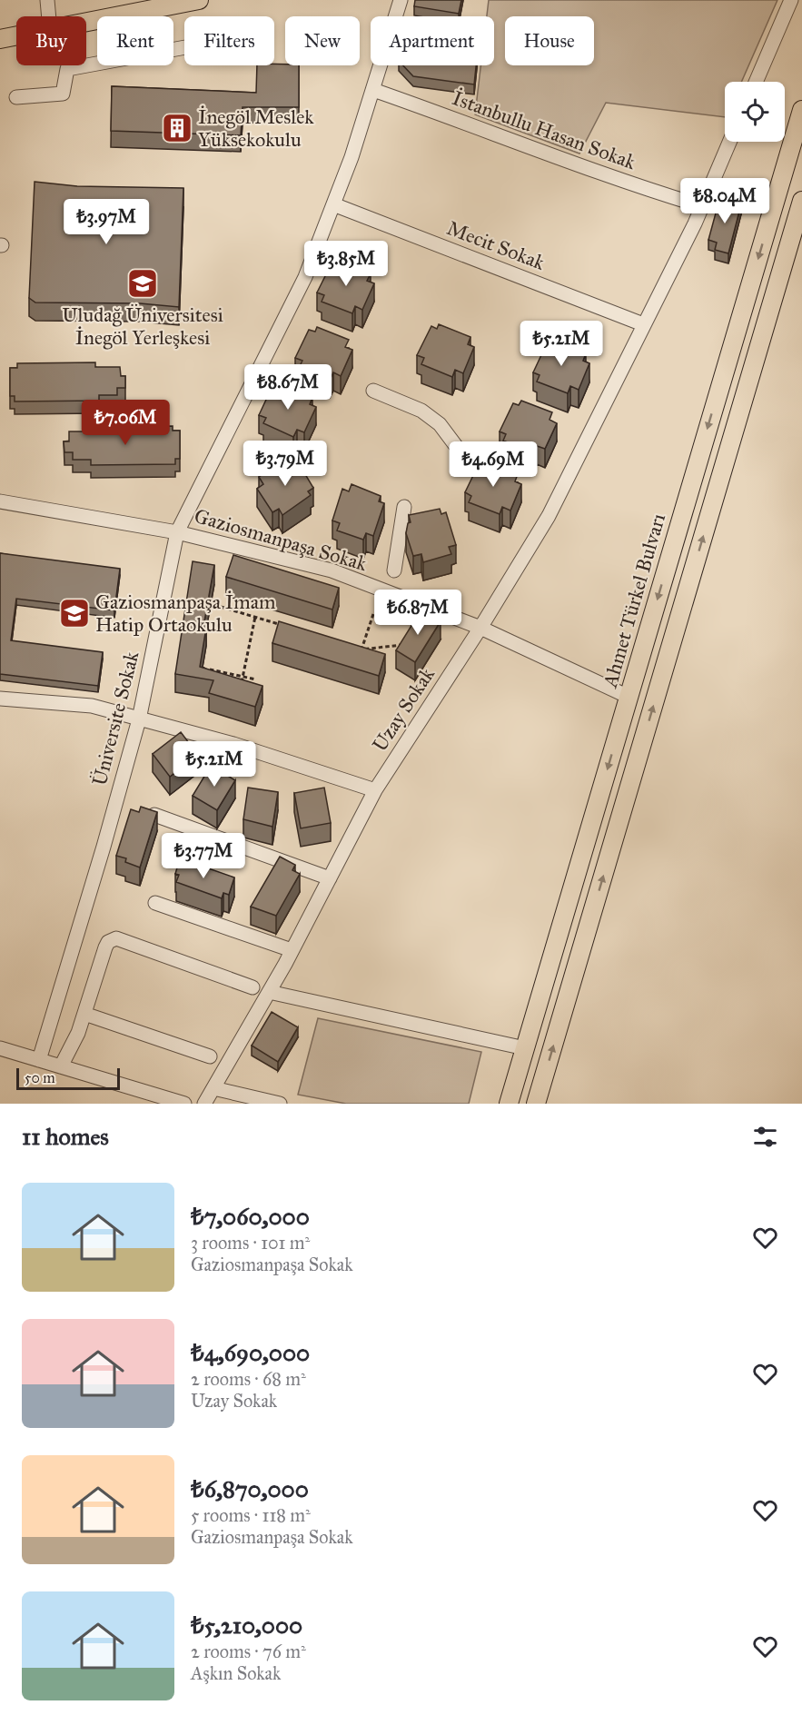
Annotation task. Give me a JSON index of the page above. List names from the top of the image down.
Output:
{
  "streets": {
    "main road": ["Ahmet Türkel Bulvarı"],
    "street": [
      "İstanbullu Hasan Sokak",
      "Mecit Sokak",
      "Gaziosmanpaşa Sokak",
      "Uzay Sokak",
      "Üniversite Sokak"
    ]
  },
  "crossings": [
    ["İstanbullu Hasan Sokak", "Uzay Sokak"],
    ["İstanbullu Hasan Sokak", "Üniversite Sokak"],
    ["Mecit Sokak", "Uzay Sokak"],
    ["Mecit Sokak", "Üniversite Sokak"],
    ["Gaziosmanpaşa Sokak", "Ahmet Türkel Bulvarı"],
    ["Gaziosmanpaşa Sokak", "Uzay Sokak"],
    ["Gaziosmanpaşa Sokak", "Üniversite Sokak"]
  ],
  "places": {
    "building": ["İnegöl Meslek Yüksekokulu"],
    "school or university": ["Uludağ Üniversitesi İnegöl Yerleşkesi", "Gaziosmanpaşa İmam Hatip Ortaokulu"]
  },
  "scale_bar": "50 m",
  "page": {
    "chip": [
      "Buy",
      "Rent",
      "Filters",
      "New",
      "Apartment",
      "House"
    ],
    "price": [
      "₺8.04M",
      "₺3.97M",
      "₺3.85M",
      "₺5.21M",
      "₺8.67M",
      "₺7.06M",
      "₺3.79M",
      "₺4.69M",
      "₺6.87M",
      "₺5.21M",
      "₺3.77M"
    ],
    "scale": "50 m",
    "heading": "11 homes",
    "list": [
      {
        "name": "₺7,060,000",
        "note": "3 rooms · 101 m² · Gaziosmanpaşa Sokak"
      },
      {
        "name": "₺4,690,000",
        "note": "2 rooms · 68 m² · Uzay Sokak"
      },
      {
        "name": "₺6,870,000",
        "note": "5 rooms · 118 m² · Gaziosmanpaşa Sokak"
      },
      {
        "name": "₺5,210,000",
        "note": "2 rooms · 76 m² · Aşkın Sokak"
      }
    ]
  }
}
